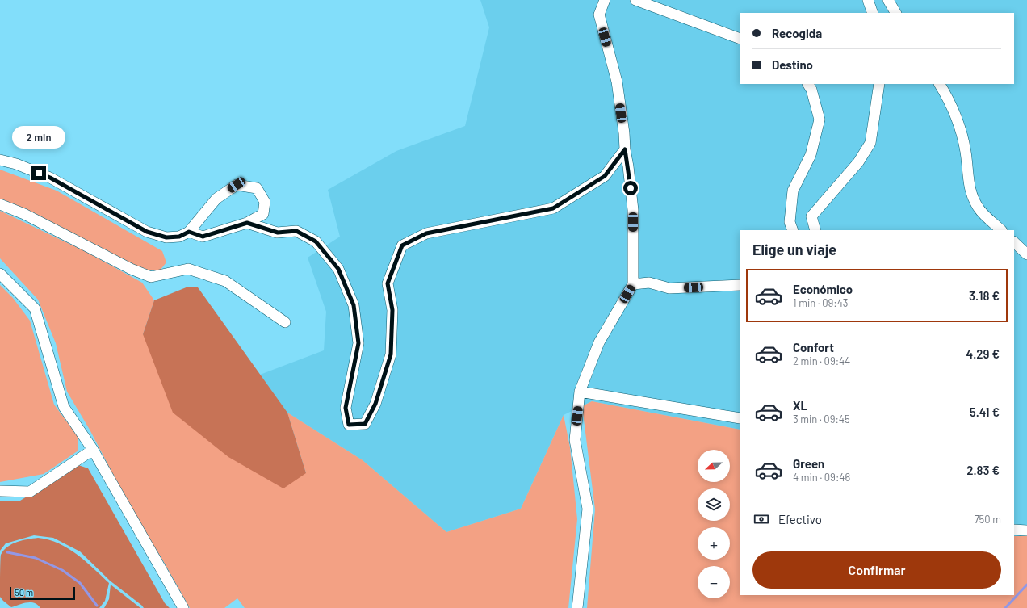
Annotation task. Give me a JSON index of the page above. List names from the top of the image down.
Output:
{
  "scale_bar": "50 m",
  "north": "left",
  "page": {
    "banner": ["Recogida", "Destino"],
    "bubble": "2 min",
    "heading": "Elige un viaje",
    "list": [
      {
        "name": "Económico",
        "note": "1 min · 09:43",
        "value": "3.18 €"
      },
      {
        "name": "Confort",
        "note": "2 min · 09:44",
        "value": "4.29 €"
      },
      {
        "name": "XL",
        "note": "3 min · 09:45",
        "value": "5.41 €"
      },
      {
        "name": "Green",
        "note": "4 min · 09:46",
        "value": "2.83 €"
      }
    ],
    "map_buttons": ["+", "−"],
    "pay": ["Efectivo", "750 m"],
    "buttons": "Confirmar",
    "scale": "50 m"
  }
}
